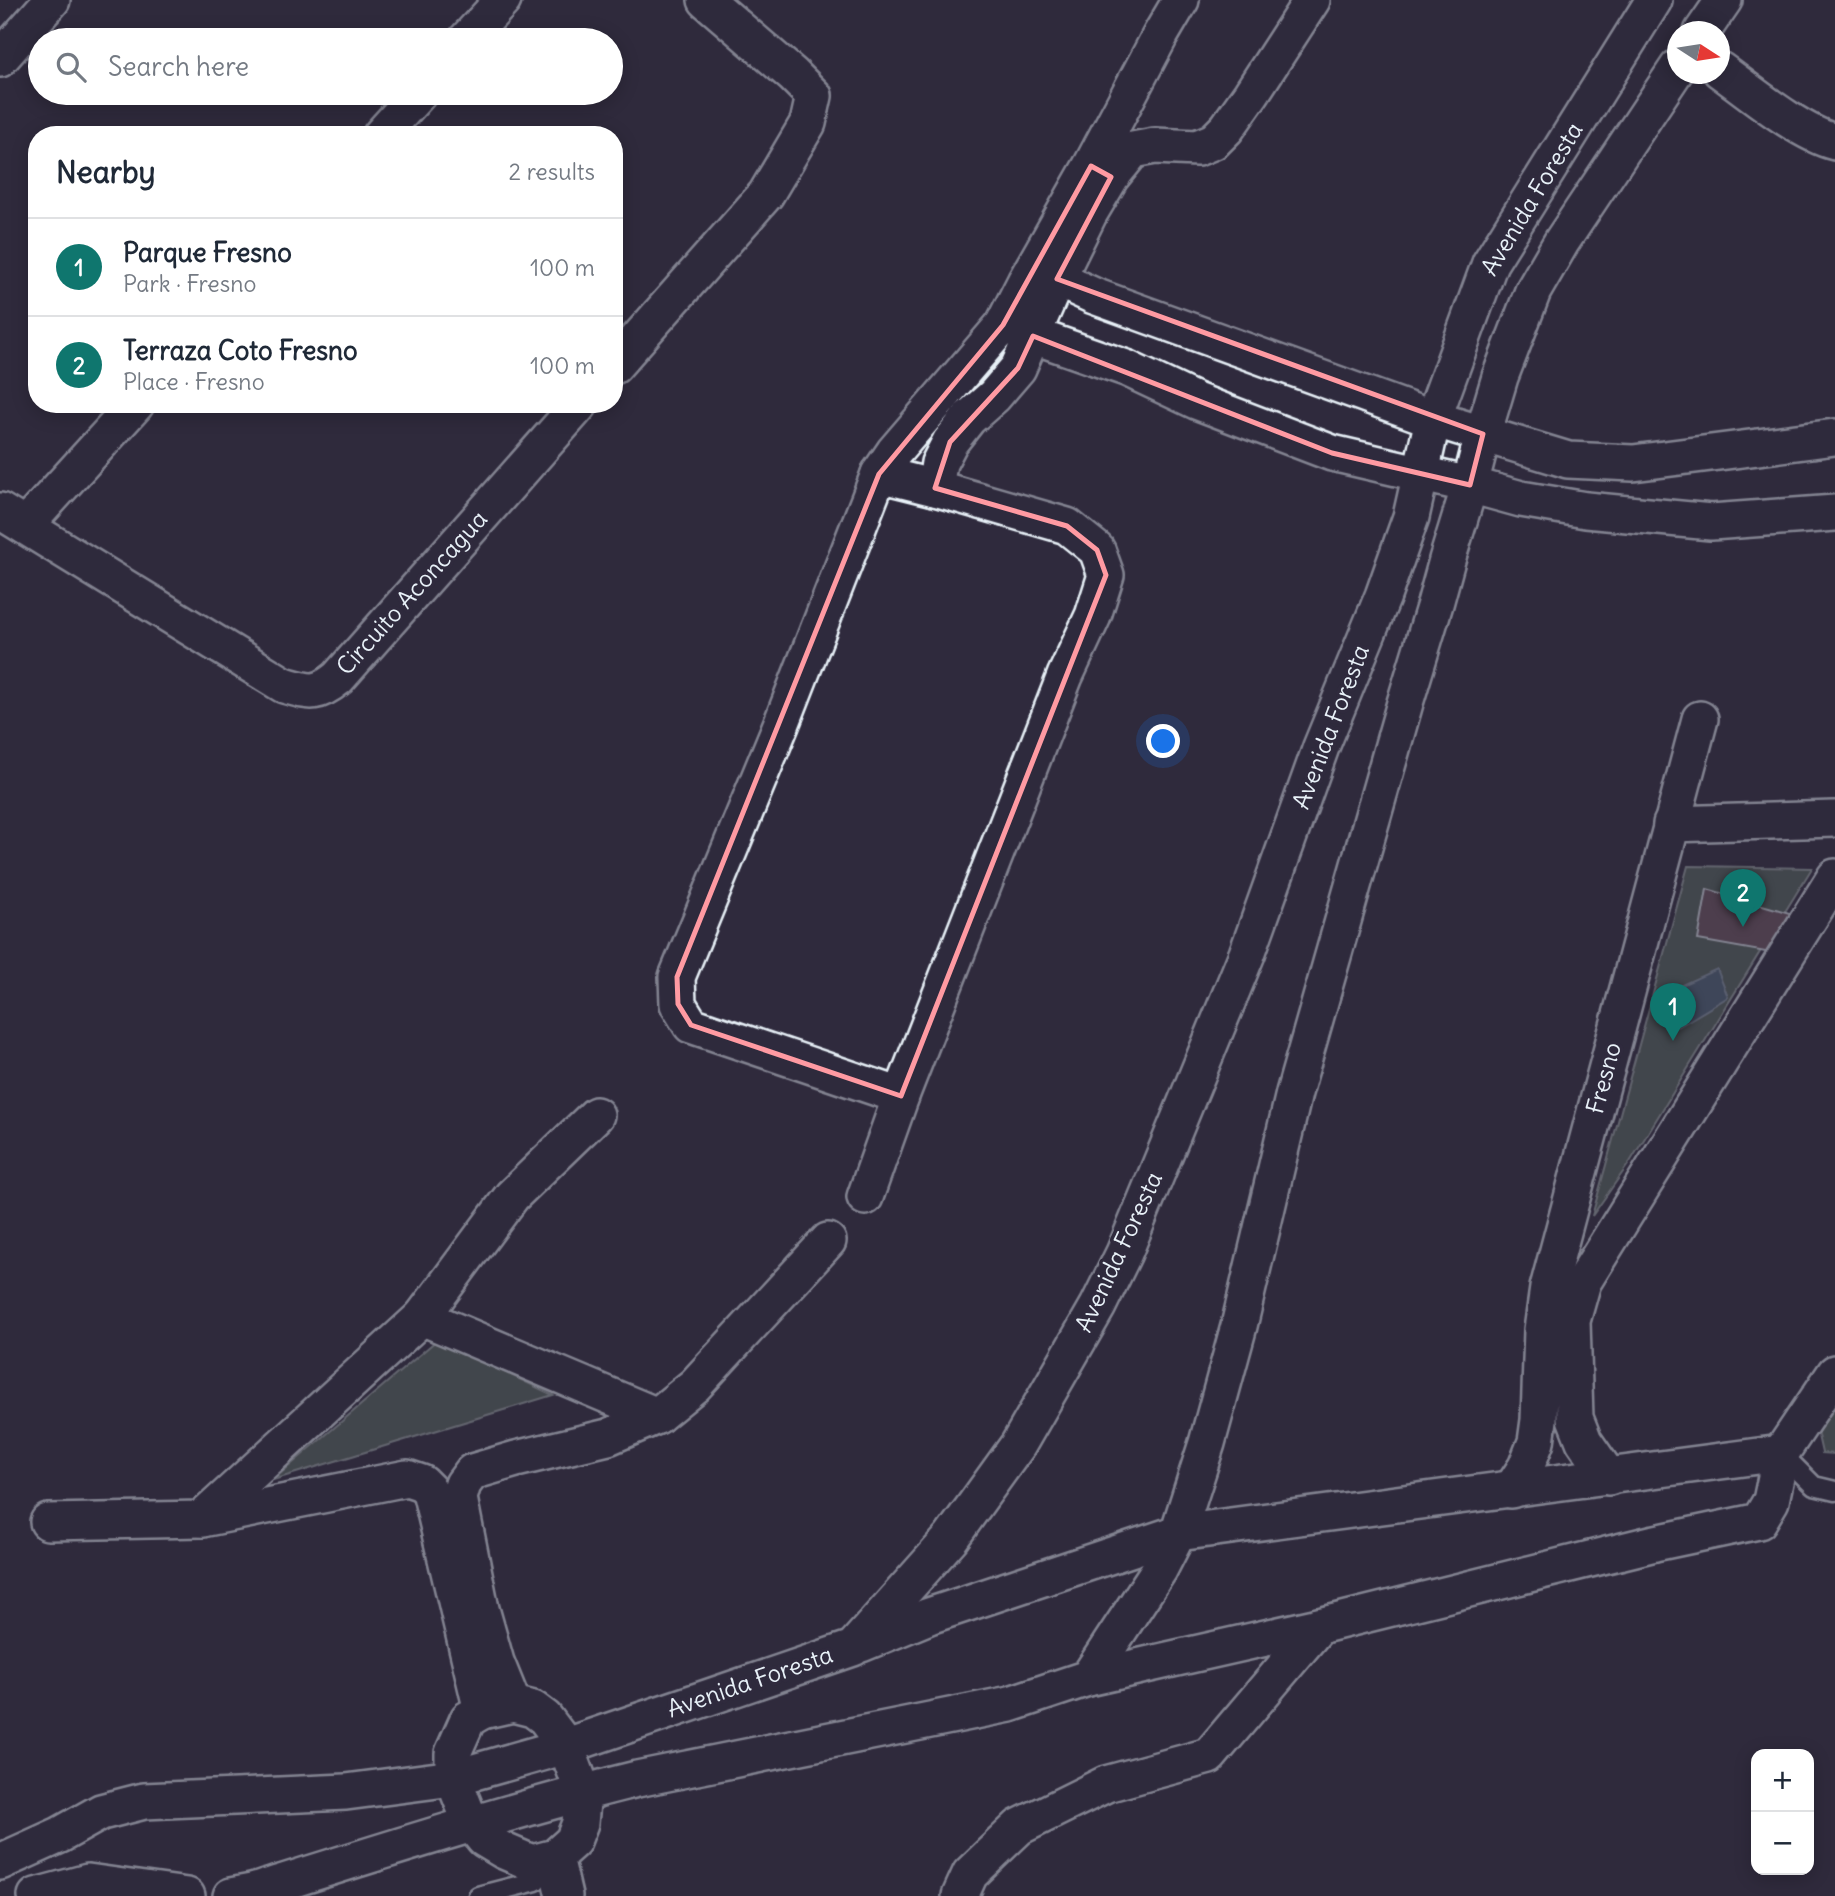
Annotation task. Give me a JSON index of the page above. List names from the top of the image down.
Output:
{
  "streets": {
    "street": ["Avenida Foresta", "Circuito Aconcagua", "Fresno"]
  },
  "north": "right",
  "page": {
    "search": "Search here",
    "heading": ["Nearby", "2 results"],
    "list": [
      {
        "mark": "1",
        "name": "Parque Fresno",
        "note": "Park · Fresno",
        "value": "100 m"
      },
      {
        "mark": "2",
        "name": "Terraza Coto Fresno",
        "note": "Place · Fresno",
        "value": "100 m"
      }
    ],
    "pins": ["2", "1"],
    "map_buttons": ["+", "−"]
  }
}
